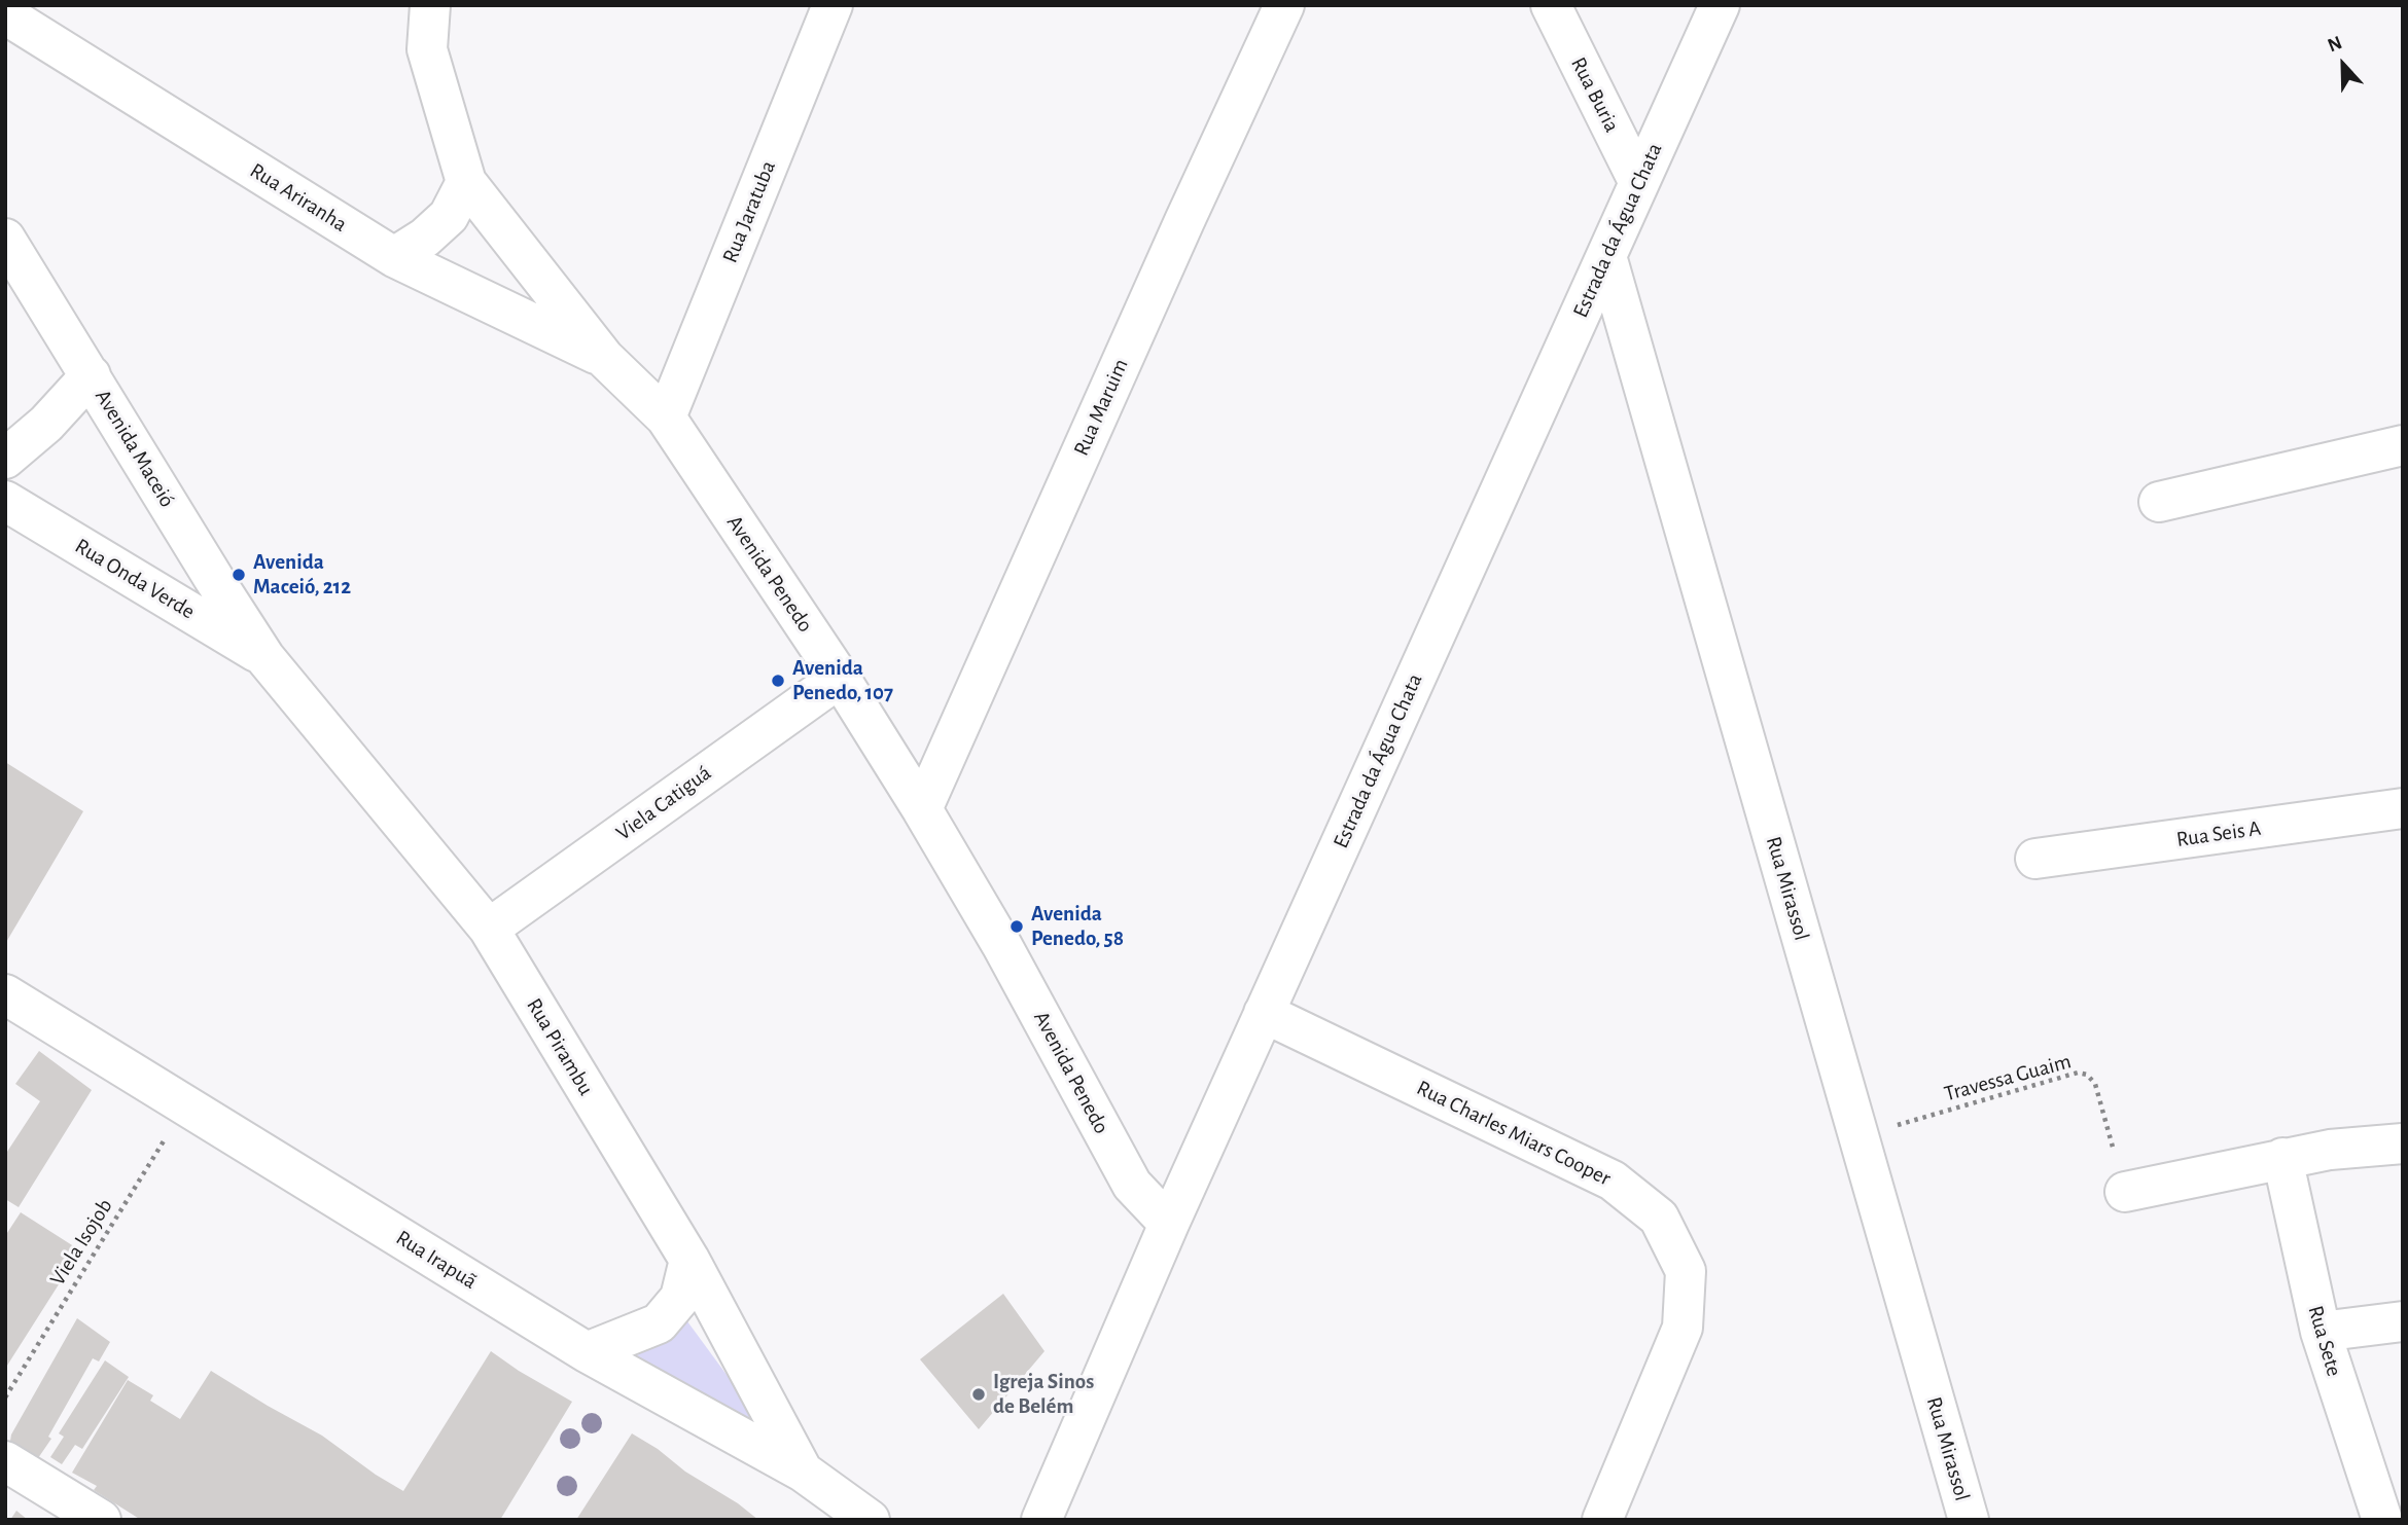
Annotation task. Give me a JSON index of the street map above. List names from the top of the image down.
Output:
{
  "streets": {
    "street": [
      "Rua Buria",
      "Rua Ariranha",
      "Rua Jaratuba",
      "Estrada da Água Chata",
      "Rua Maruim",
      "Avenida Maceió",
      "Avenida Penedo",
      "Rua Onda Verde",
      "Viela Catiguá",
      "Rua Seis A",
      "Rua Mirassol",
      "Rua Pirambu",
      "Rua Charles Miars Cooper",
      "Rua Irapuã",
      "Rua Sete"
    ],
    "path": ["Travessa Guaim", "Viela Isojob"]
  },
  "crossings": [
    ["Rua Buria", "Estrada da Água Chata"],
    ["Rua Ariranha", "Avenida Penedo"],
    ["Rua Jaratuba", "Avenida Penedo"],
    ["Estrada da Água Chata", "Avenida Penedo"],
    ["Estrada da Água Chata", "Rua Mirassol"],
    ["Estrada da Água Chata", "Rua Charles Miars Cooper"],
    ["Rua Maruim", "Avenida Penedo"],
    ["Avenida Maceió", "Rua Onda Verde"],
    ["Avenida Maceió", "Rua Pirambu"],
    ["Avenida Penedo", "Viela Catiguá"],
    ["Rua Onda Verde", "Rua Pirambu"],
    ["Viela Catiguá", "Rua Pirambu"],
    ["Rua Mirassol", "Travessa Guaim"],
    ["Rua Pirambu", "Rua Irapuã"],
    ["Viela Isojob", "Rua Irapuã"]
  ],
  "places": [
    "Avenida Maceió, 212",
    "Avenida Penedo, 107",
    "Avenida Penedo, 58",
    "Igreja Sinos de Belém"
  ],
  "north": "top"
}
